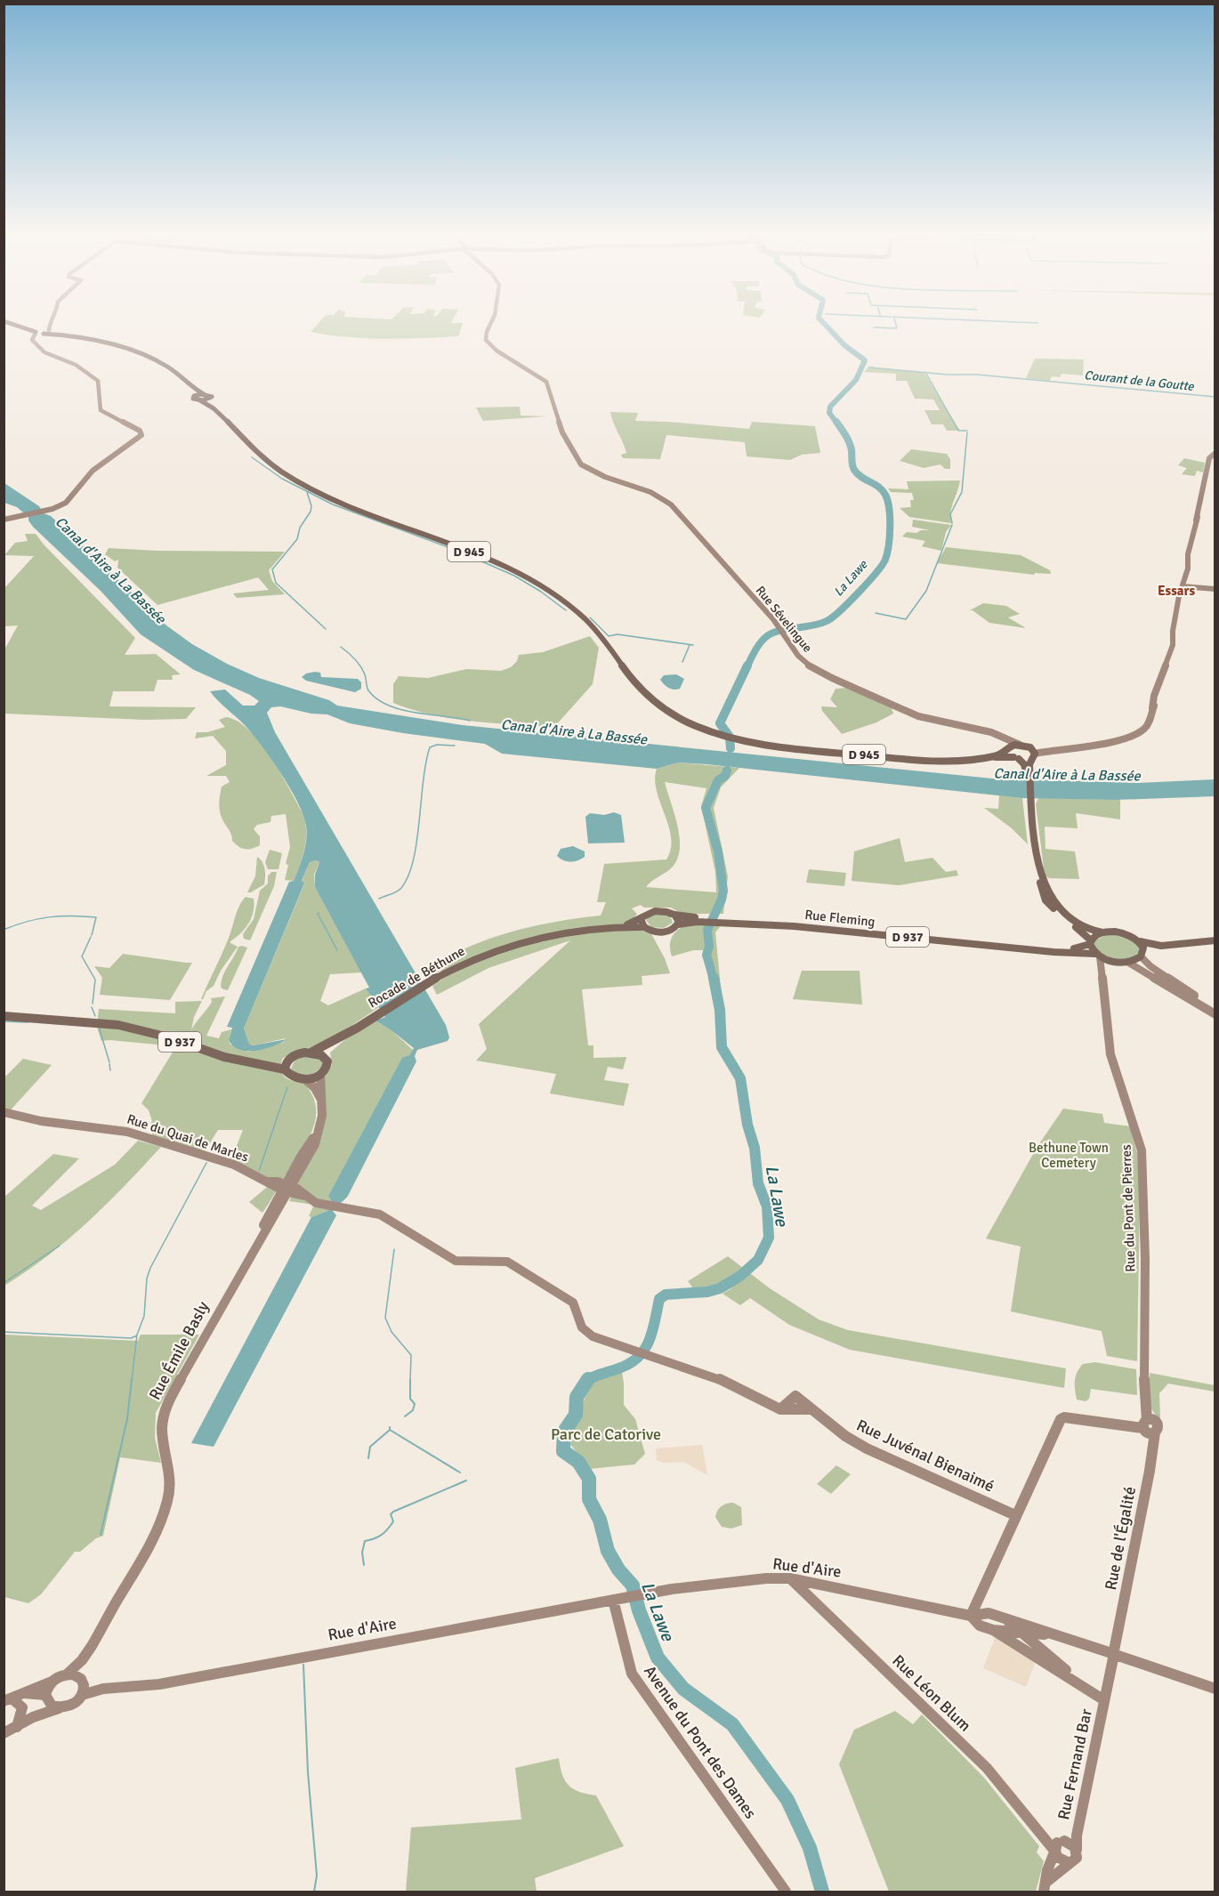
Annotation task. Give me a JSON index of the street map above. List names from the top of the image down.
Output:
{
  "streets": {
    "main road": [
      "D 945",
      "Rue Fleming",
      "D 937",
      "Rocade de Béthune",
      "Rue d'Aire",
      "Rue Fernand Bar"
    ],
    "street": [
      "Rue Sévelingue",
      "Rue du Quai de Marles",
      "Rue du Pont de Pierres",
      "Rue Émile Basly",
      "Rue Juvénal Bienaimé",
      "Rue de l'Égalité",
      "Rue Léon Blum",
      "Avenue du Pont des Dames"
    ]
  },
  "crossings": [
    ["Rue Fleming", "Rocade de Béthune"],
    ["Rue Fleming", "Rue du Pont de Pierres"],
    ["D 937", "Rocade de Béthune"],
    ["D 937", "Rue Émile Basly"],
    ["Rocade de Béthune", "Rue Émile Basly"],
    ["Rue du Quai de Marles", "Rue Émile Basly"],
    ["Rue du Quai de Marles", "Rue Juvénal Bienaimé"],
    ["Rue du Pont de Pierres", "Rue de l'Égalité"],
    ["Rue Émile Basly", "Rue d'Aire"],
    ["Rue de l'Égalité", "Rue Fernand Bar"],
    ["Rue d'Aire", "Rue Léon Blum"],
    ["Rue d'Aire", "Avenue du Pont des Dames"],
    ["Rue Léon Blum", "Rue Fernand Bar"]
  ],
  "districts": ["Essars"],
  "water": ["Courant de la Goutte", "Canal d'Aire à La Bassée", "La Lawe"],
  "parks": ["Bethune Town Cemetery", "Parc de Catorive"]
}
